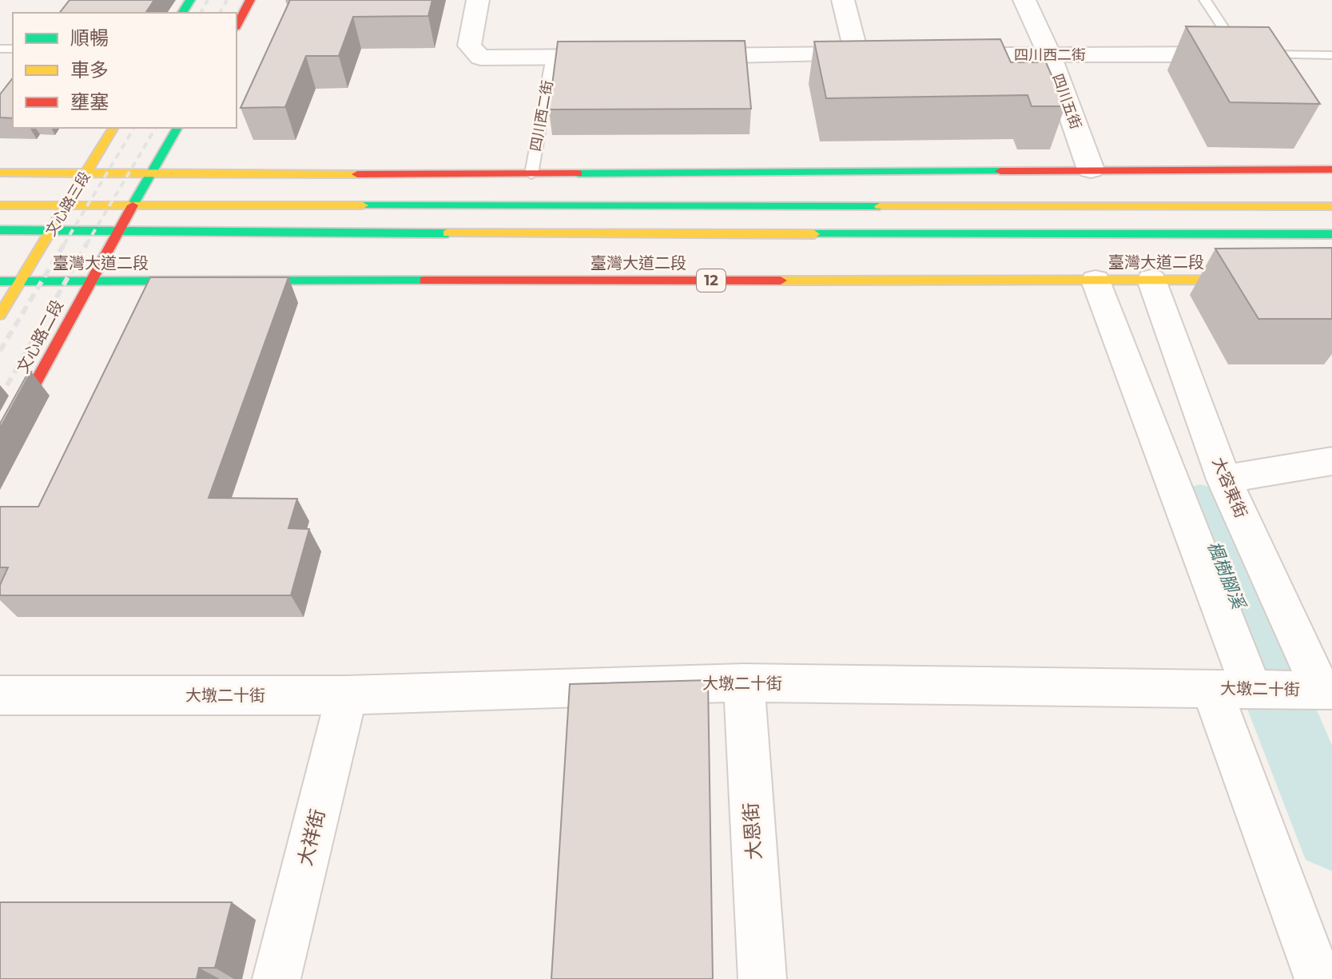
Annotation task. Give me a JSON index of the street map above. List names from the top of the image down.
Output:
{
  "streets": {
    "main road": [
      "文心路三段",
      "臺灣大道二段",
      "12",
      "文心路二段"
    ],
    "street": [
      "四川西二街",
      "四川五街",
      "大容東街",
      "大墩二十街",
      "大恩街",
      "大祥街"
    ]
  },
  "crossings": [
    ["四川西二街", "四川五街"],
    ["文心路三段", "臺灣大道二段"],
    ["文心路三段", "12"],
    ["臺灣大道二段", "12"],
    ["臺灣大道二段", "文心路二段"],
    ["臺灣大道二段", "大容東街"],
    ["大容東街", "大墩二十街"],
    ["大墩二十街", "大恩街"],
    ["大墩二十街", "大祥街"]
  ],
  "water": ["楓樹腳溪"],
  "legend": ["順暢", "車多", "壅塞"]
}
